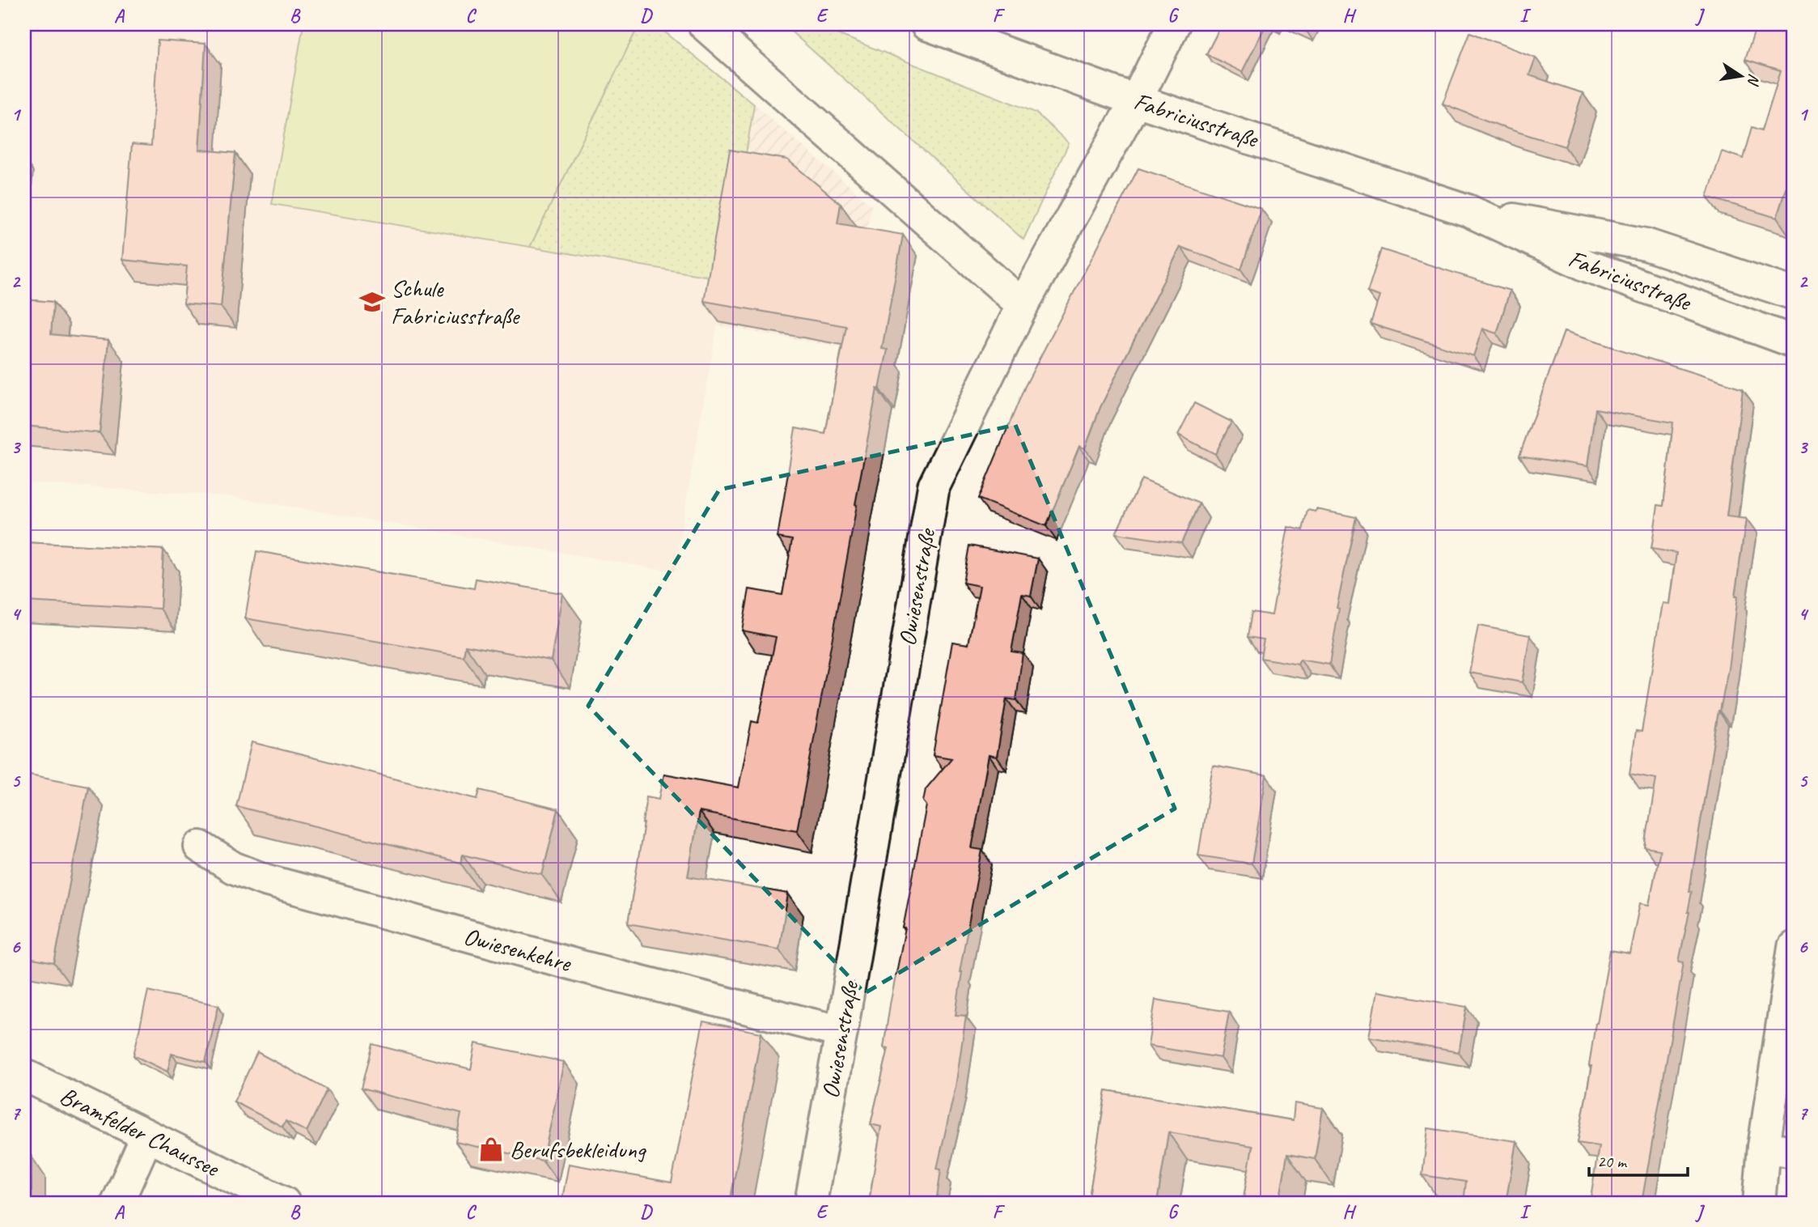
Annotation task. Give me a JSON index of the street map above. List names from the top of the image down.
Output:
{
  "streets": {
    "street": [
      "Fabriciusstraße",
      "Owiesenstraße",
      "Owiesenkehre",
      "Bramfelder Chaussee"
    ]
  },
  "crossings": [
    ["Fabriciusstraße", "Owiesenstraße"],
    ["Owiesenstraße", "Owiesenkehre"]
  ],
  "places": {
    "school or university": ["Schule Fabriciusstraße"],
    "shop": ["Berufsbekleidung"]
  },
  "scale_bar": "20 m",
  "north": "right",
  "grid": {
    "columns": [
      "A",
      "B",
      "C",
      "D",
      "E",
      "F",
      "G",
      "H",
      "I",
      "J"
    ],
    "rows": [
      "1",
      "2",
      "3",
      "4",
      "5",
      "6",
      "7"
    ]
  }
}
